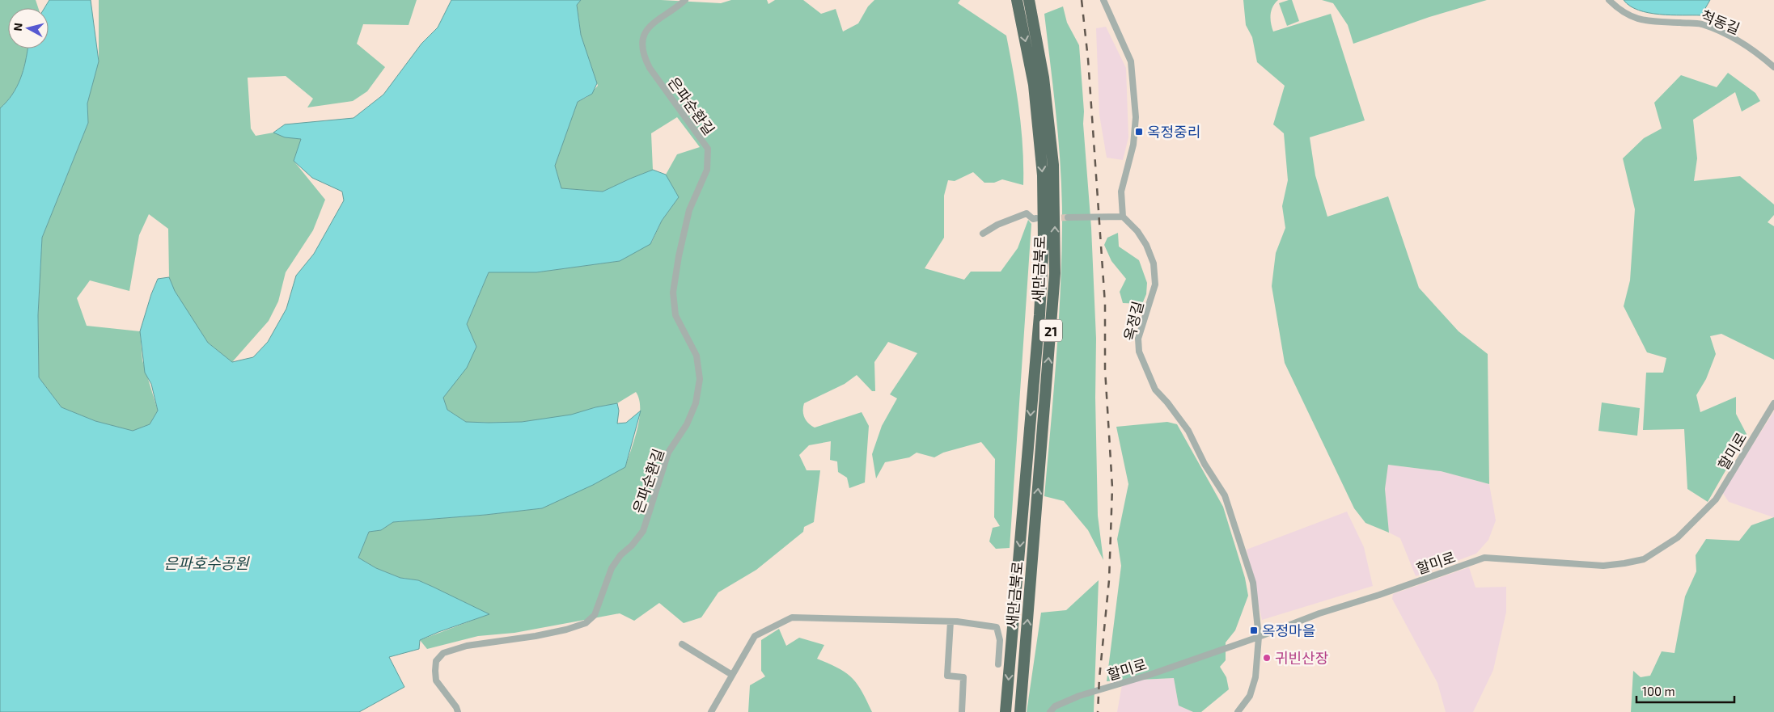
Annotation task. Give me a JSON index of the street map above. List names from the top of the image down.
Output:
{
  "streets": {
    "highway": ["새만금북로", "21"],
    "street": [
      "척동길",
      "은파순환길",
      "옥정길",
      "할미로"
    ]
  },
  "crossings": [
    ["옥정길", "할미로"]
  ],
  "water": ["은파호수공원"],
  "places": {
    "transit": ["옥정중리", "옥정마을"],
    "other": ["귀빈산장"]
  },
  "scale_bar": "100 m",
  "north": "left"
}
